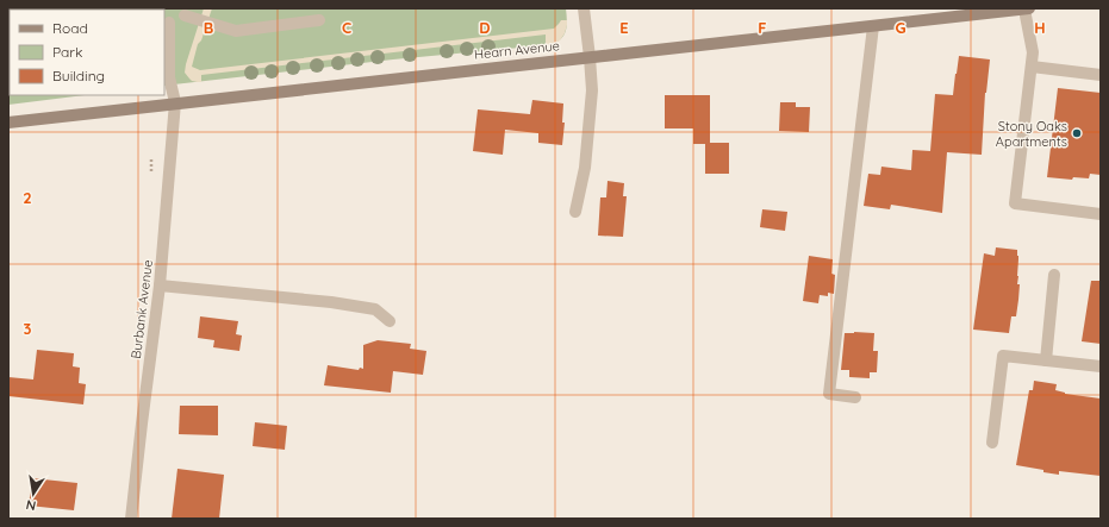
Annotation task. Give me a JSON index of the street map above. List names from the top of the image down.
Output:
{
  "streets": {
    "main road": ["Hearn Avenue"],
    "street": ["Burbank Avenue"]
  },
  "crossings": [
    ["Hearn Avenue", "Burbank Avenue"]
  ],
  "places": ["Stony Oaks Apartments"],
  "legend": ["Road", "Park", "Building"],
  "north": "bottom",
  "grid": {
    "columns": [
      "B",
      "C",
      "D",
      "E",
      "F",
      "G",
      "H"
    ],
    "rows": ["2", "3"]
  }
}
